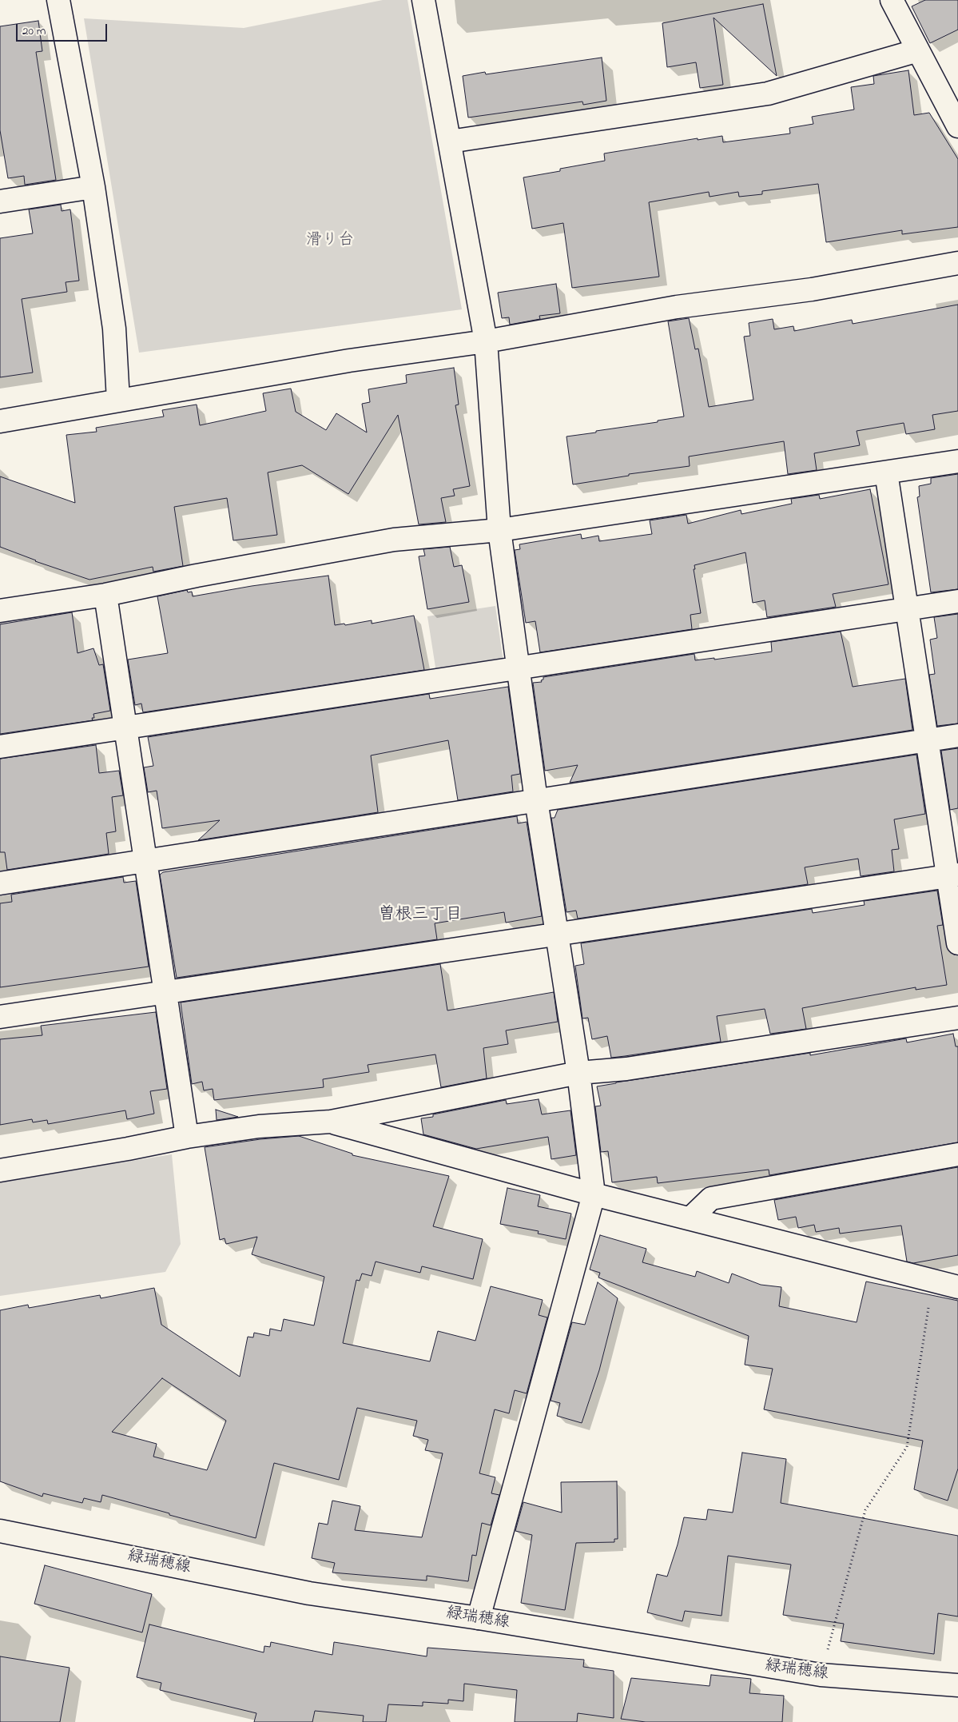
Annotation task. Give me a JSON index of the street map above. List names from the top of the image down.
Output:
{
  "streets": {
    "street": ["緑瑞穂線"]
  },
  "districts": ["曽根三丁目"],
  "parks": ["滑り台"],
  "scale_bar": "20 m"
}
